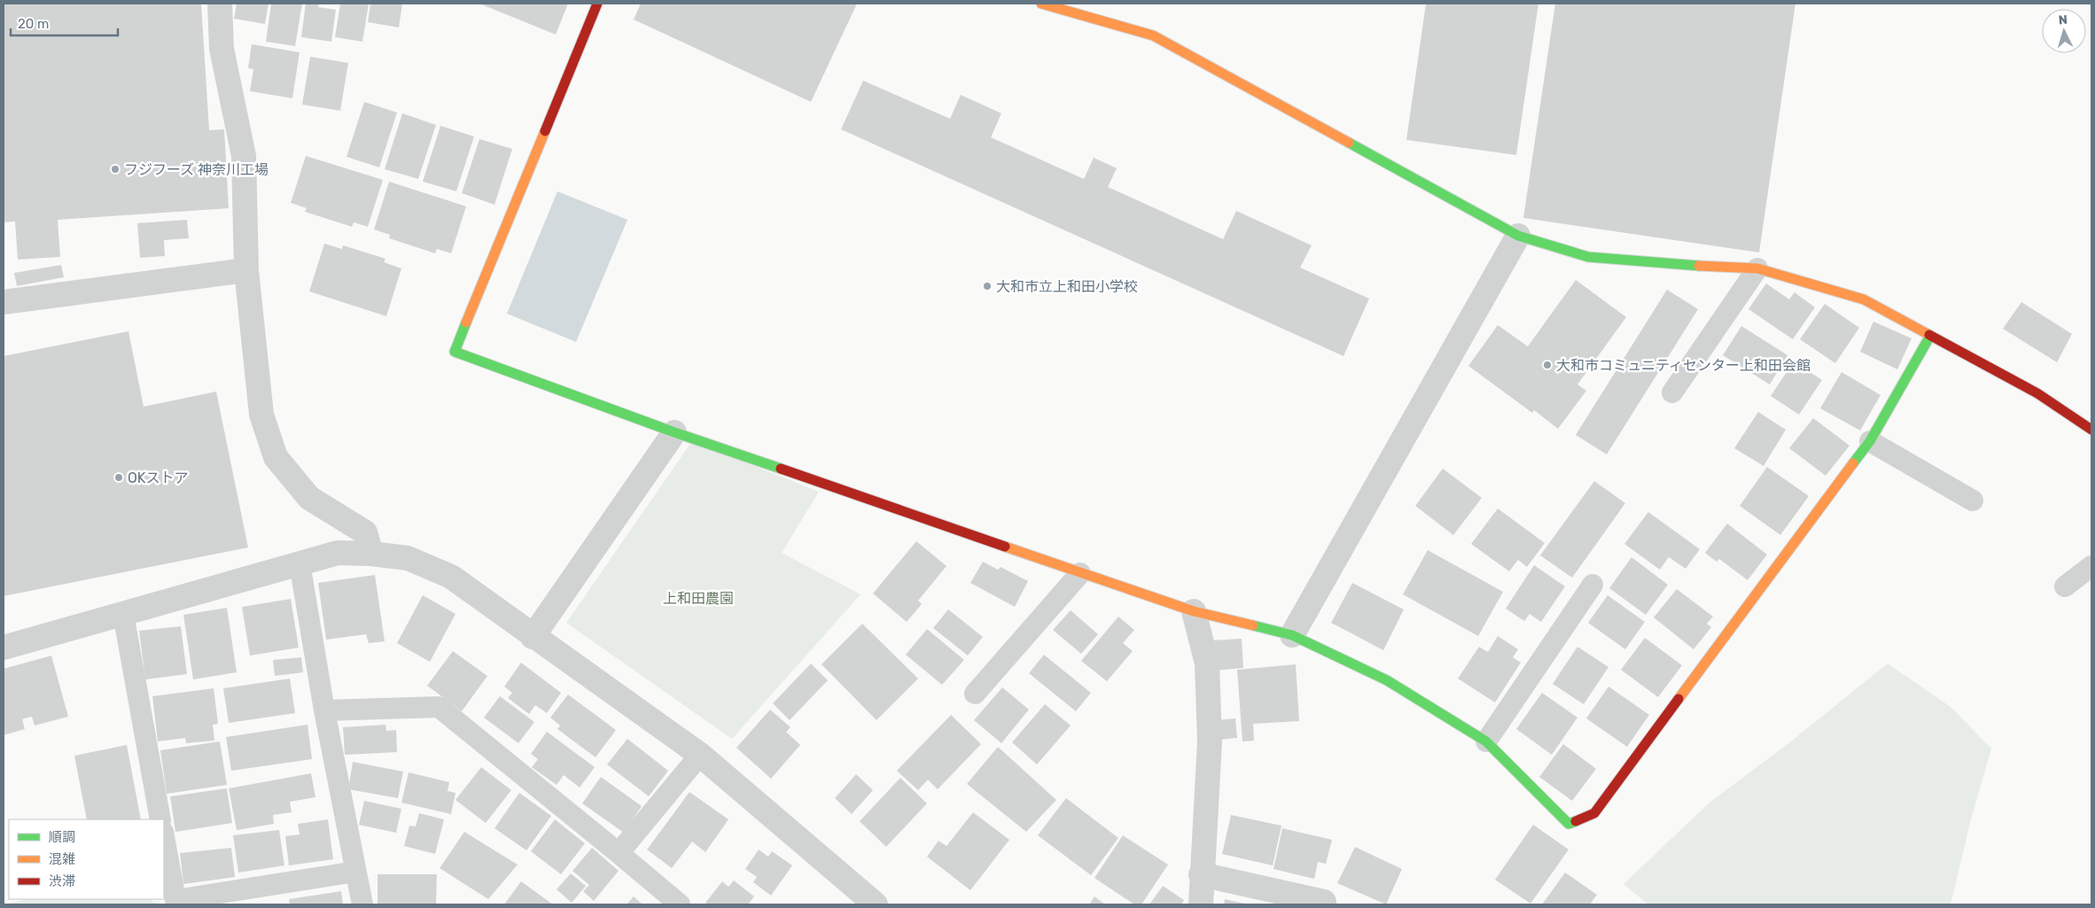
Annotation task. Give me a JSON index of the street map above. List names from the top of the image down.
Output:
{
  "parks": ["上和田農園"],
  "places": [
    "フジフーズ 神奈川工場",
    "大和市立上和田小学校",
    "大和市コミュニティセンター上和田会館",
    "OKストア"
  ],
  "legend": ["順調", "混雑", "渋滞"],
  "scale_bar": "20 m",
  "north": "top"
}
